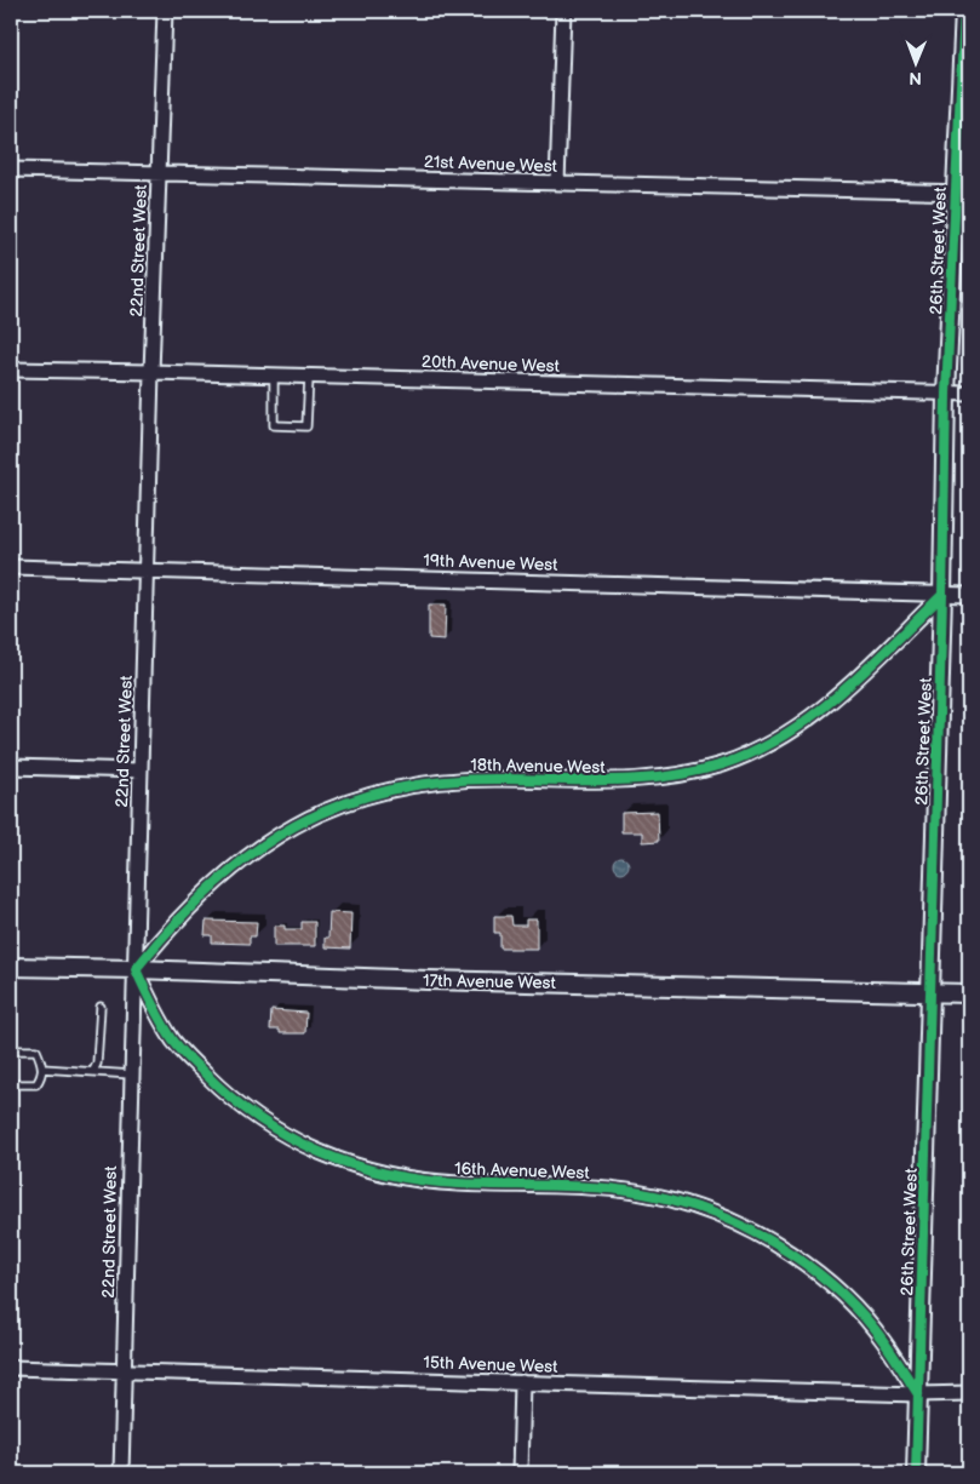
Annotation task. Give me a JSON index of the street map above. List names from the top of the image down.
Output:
{
  "streets": {
    "street": [
      "21st Avenue West",
      "22nd Street West",
      "26th Street West",
      "20th Avenue West",
      "19th Avenue West",
      "18th Avenue West",
      "17th Avenue West",
      "16th Avenue West",
      "15th Avenue West"
    ]
  },
  "crossings": [
    ["21st Avenue West", "22nd Street West"],
    ["21st Avenue West", "26th Street West"],
    ["22nd Street West", "20th Avenue West"],
    ["22nd Street West", "19th Avenue West"],
    ["22nd Street West", "18th Avenue West"],
    ["22nd Street West", "17th Avenue West"],
    ["22nd Street West", "16th Avenue West"],
    ["22nd Street West", "15th Avenue West"],
    ["26th Street West", "20th Avenue West"],
    ["26th Street West", "19th Avenue West"],
    ["26th Street West", "18th Avenue West"],
    ["26th Street West", "17th Avenue West"],
    ["26th Street West", "16th Avenue West"],
    ["26th Street West", "15th Avenue West"],
    ["19th Avenue West", "18th Avenue West"],
    ["18th Avenue West", "17th Avenue West"],
    ["18th Avenue West", "16th Avenue West"],
    ["17th Avenue West", "16th Avenue West"],
    ["16th Avenue West", "15th Avenue West"]
  ],
  "north": "bottom"
}
